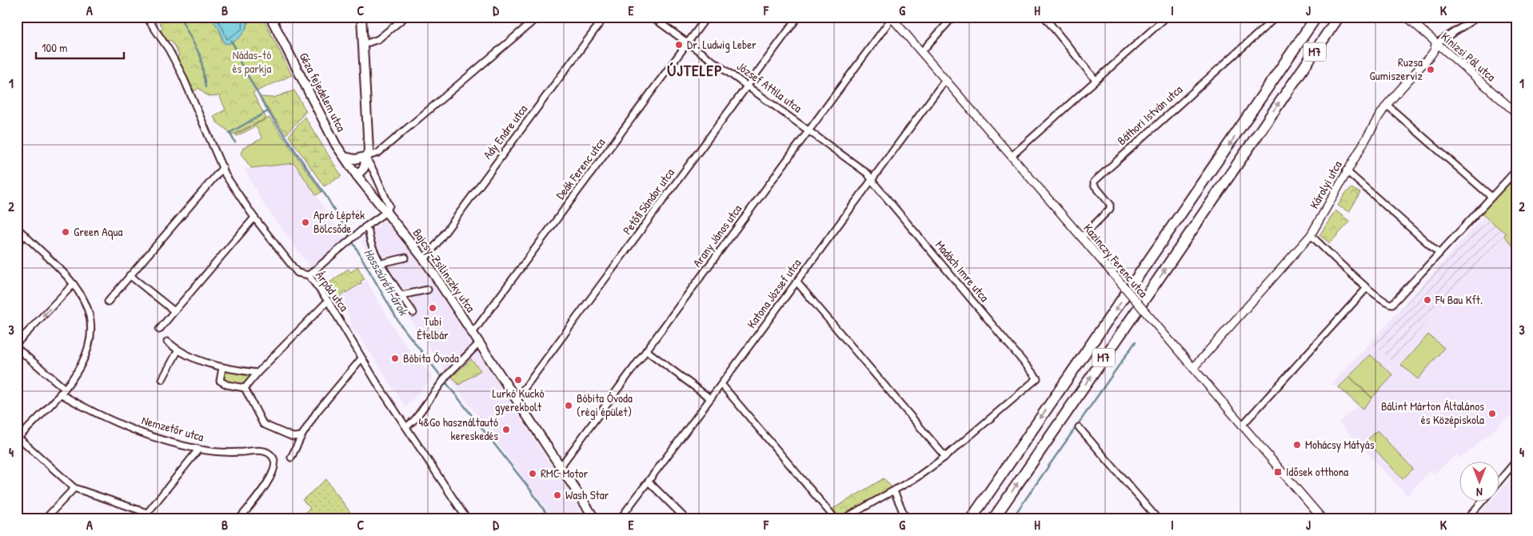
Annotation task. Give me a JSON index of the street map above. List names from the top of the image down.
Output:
{
  "streets": {
    "highway": ["M7"],
    "main road": ["Géza fejedelem utca", "Bajcsy-Zsilinszky utca"],
    "street": [
      "Kinizsi Pál utca",
      "József Attila utca",
      "Báthori István utca",
      "Ady Endre utca",
      "Deák Ferenc utca",
      "Károlyi utca",
      "Petőfi Sándor utca",
      "Arany János utca",
      "Kazinczy Ferenc utca",
      "Madách Imre utca",
      "Árpád utca",
      "Katona József utca",
      "Nemzetőr utca"
    ]
  },
  "crossings": [
    ["Kinizsi Pál utca", "Károlyi utca"],
    ["József Attila utca", "Deák Ferenc utca"],
    ["József Attila utca", "Petőfi Sándor utca"],
    ["József Attila utca", "Arany János utca"],
    ["József Attila utca", "Madách Imre utca"],
    ["József Attila utca", "Katona József utca"],
    ["Géza fejedelem utca", "Bajcsy-Zsilinszky utca"],
    ["Báthori István utca", "Kazinczy Ferenc utca"],
    ["Ady Endre utca", "Bajcsy-Zsilinszky utca"],
    ["Deák Ferenc utca", "Bajcsy-Zsilinszky utca"],
    ["Károlyi utca", "Kazinczy Ferenc utca"],
    ["Petőfi Sándor utca", "Bajcsy-Zsilinszky utca"],
    ["Arany János utca", "Kazinczy Ferenc utca"],
    ["Arany János utca", "Bajcsy-Zsilinszky utca"],
    ["Kazinczy Ferenc utca", "Katona József utca"],
    ["Madách Imre utca", "Katona József utca"]
  ],
  "districts": ["ÚJTELEP"],
  "water": ["Hosszúréti-árok"],
  "parks": ["Nádas-tó és parkja"],
  "places": {
    "other": [
      "Dr. Ludwig Leber",
      "Ruzsa Gumiszerviz",
      "Apró Léptek Bölcsőde",
      "Green Aqua",
      "F4 Bau Kft.",
      "Tubi Ételbár",
      "Bóbita Óvoda",
      "Lurkó Kuckó gyerekbolt",
      "Bóbita Óvoda (régi épület)",
      "Bálint Márton Általános és Középiskola",
      "4&Go használtautó kereskedés",
      "Mohácsy Mátyás",
      "RMC Motor",
      "Wash Star"
    ],
    "transit": ["Idősek otthona"]
  },
  "scale_bar": "100 m",
  "north": "bottom",
  "grid": {
    "columns": [
      "A",
      "B",
      "C",
      "D",
      "E",
      "F",
      "G",
      "H",
      "I",
      "J",
      "K"
    ],
    "rows": [
      "1",
      "2",
      "3",
      "4"
    ]
  }
}
